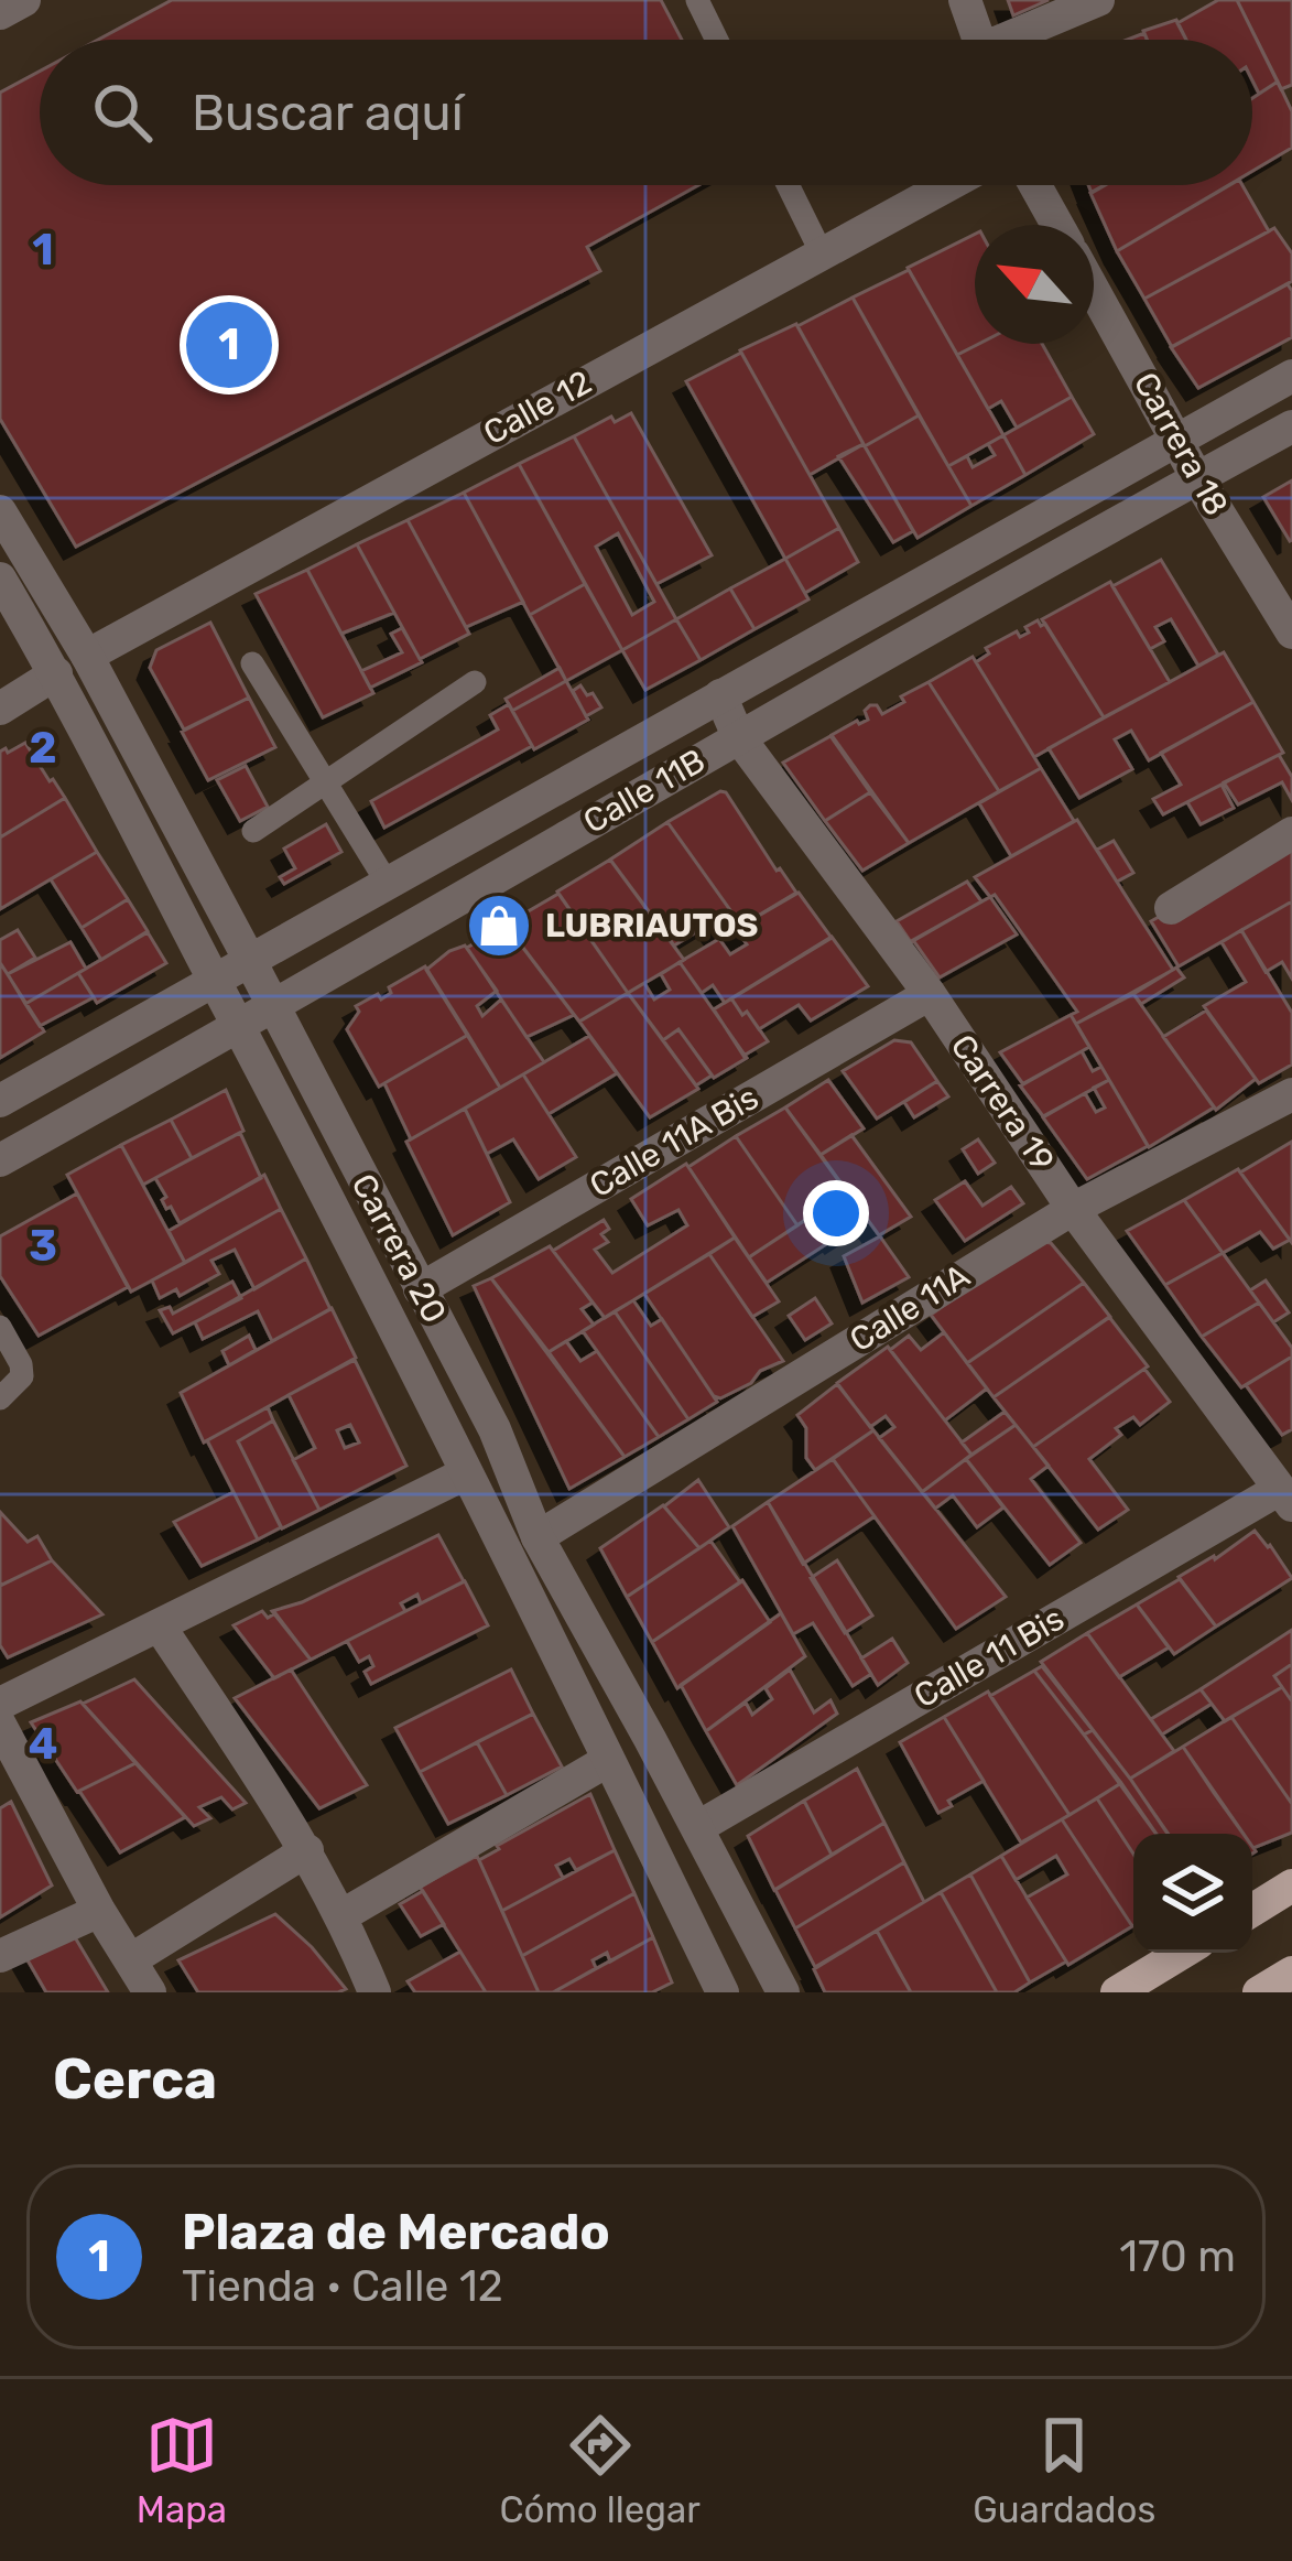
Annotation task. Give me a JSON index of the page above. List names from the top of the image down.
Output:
{
  "streets": {
    "street": [
      "Calle 12",
      "Carrera 18",
      "Calle 11B",
      "Carrera 19",
      "Calle 11A Bis",
      "Carrera 20",
      "Calle 11A",
      "Calle 11 Bis"
    ]
  },
  "crossings": [
    ["Calle 12", "Carrera 20"],
    ["Carrera 18", "Calle 11B"],
    ["Calle 11B", "Carrera 19"],
    ["Calle 11B", "Carrera 20"],
    ["Carrera 19", "Calle 11A Bis"],
    ["Carrera 19", "Calle 11A"],
    ["Carrera 19", "Calle 11 Bis"],
    ["Calle 11A Bis", "Carrera 20"],
    ["Carrera 20", "Calle 11A"],
    ["Carrera 20", "Calle 11 Bis"]
  ],
  "places": {
    "shop": ["LUBRIAUTOS"]
  },
  "north": "top left",
  "page": {
    "search": "Buscar aquí",
    "pins": "1",
    "heading": "Cerca",
    "list": [
      {
        "mark": "1",
        "name": "Plaza de Mercado",
        "note": "Tienda · Calle 12",
        "value": "170 m"
      }
    ],
    "nav": ["Mapa", "Cómo llegar", "Guardados"]
  },
  "grid": {
    "rows": [
      "1",
      "2",
      "3",
      "4"
    ]
  }
}
